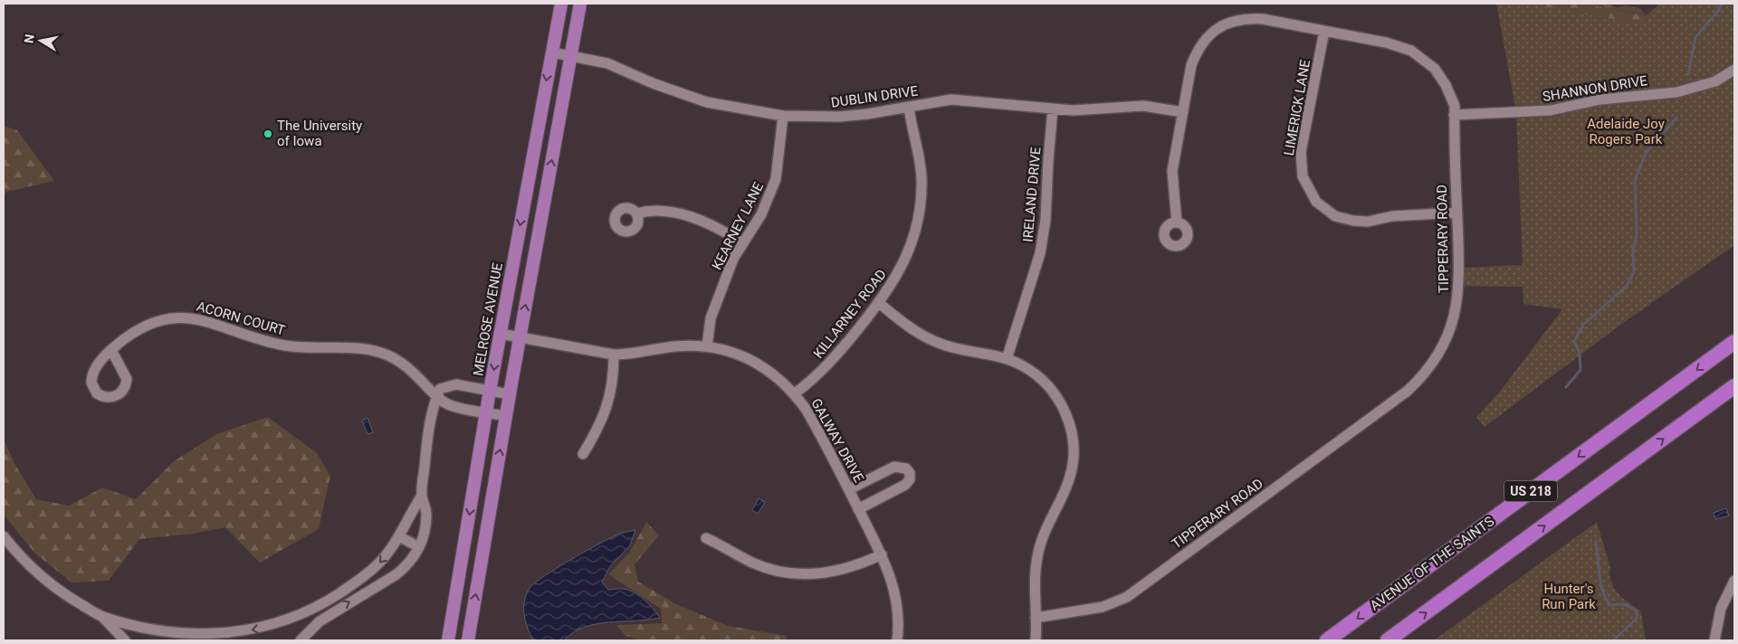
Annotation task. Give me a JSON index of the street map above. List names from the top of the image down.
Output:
{
  "streets": {
    "highway": ["US 218", "AVENUE OF THE SAINTS"],
    "main road": ["MELROSE AVENUE"],
    "street": [
      "SHANNON DRIVE",
      "DUBLIN DRIVE",
      "LIMERICK LANE",
      "IRELAND DRIVE",
      "KEARNEY LANE",
      "TIPPERARY ROAD",
      "KILLARNEY ROAD",
      "ACORN COURT",
      "GALWAY DRIVE"
    ]
  },
  "crossings": [
    ["SHANNON DRIVE", "TIPPERARY ROAD"],
    ["DUBLIN DRIVE", "IRELAND DRIVE"],
    ["DUBLIN DRIVE", "KEARNEY LANE"],
    ["DUBLIN DRIVE", "TIPPERARY ROAD"],
    ["DUBLIN DRIVE", "KILLARNEY ROAD"],
    ["DUBLIN DRIVE", "MELROSE AVENUE"],
    ["LIMERICK LANE", "TIPPERARY ROAD"],
    ["KEARNEY LANE", "GALWAY DRIVE"],
    ["KILLARNEY ROAD", "GALWAY DRIVE"],
    ["MELROSE AVENUE", "GALWAY DRIVE"]
  ],
  "parks": ["Adelaide Joy Rogers Park", "Hunter's Run Park"],
  "places": ["The University of Iowa"],
  "north": "left"
}
